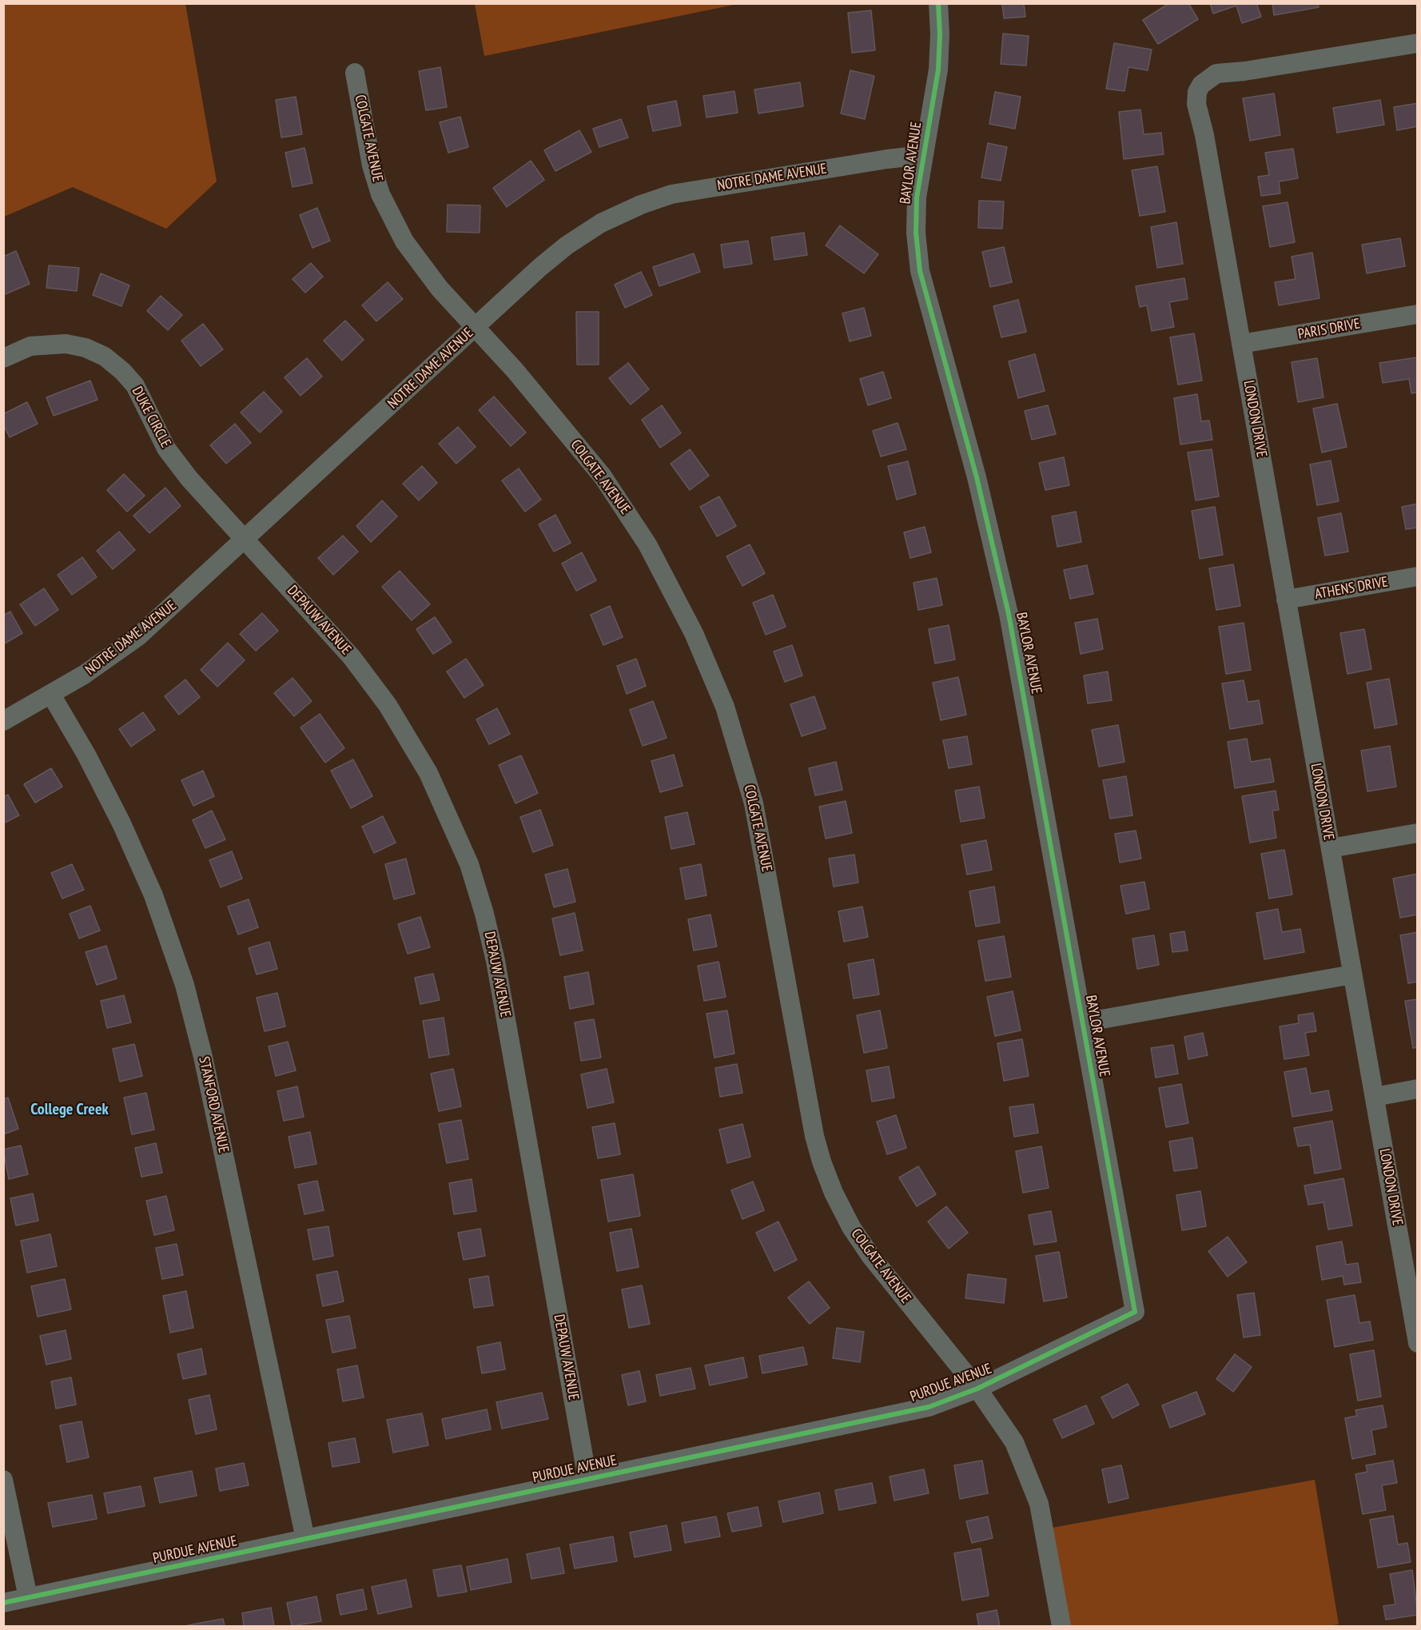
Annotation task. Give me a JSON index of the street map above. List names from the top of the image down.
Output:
{
  "streets": {
    "street": [
      "COLGATE AVENUE",
      "BAYLOR AVENUE",
      "NOTRE DAME AVENUE",
      "PARIS DRIVE",
      "DUKE CIRCLE",
      "LONDON DRIVE",
      "ATHENS DRIVE",
      "DEPAUW AVENUE",
      "STANFORD AVENUE",
      "PURDUE AVENUE"
    ]
  },
  "crossings": [
    ["COLGATE AVENUE", "NOTRE DAME AVENUE"],
    ["COLGATE AVENUE", "PURDUE AVENUE"],
    ["BAYLOR AVENUE", "NOTRE DAME AVENUE"],
    ["BAYLOR AVENUE", "PURDUE AVENUE"],
    ["NOTRE DAME AVENUE", "DUKE CIRCLE"],
    ["NOTRE DAME AVENUE", "DEPAUW AVENUE"],
    ["NOTRE DAME AVENUE", "STANFORD AVENUE"],
    ["PARIS DRIVE", "LONDON DRIVE"],
    ["DUKE CIRCLE", "DEPAUW AVENUE"],
    ["LONDON DRIVE", "ATHENS DRIVE"],
    ["DEPAUW AVENUE", "PURDUE AVENUE"],
    ["STANFORD AVENUE", "PURDUE AVENUE"]
  ],
  "districts": ["College Creek"]
}
